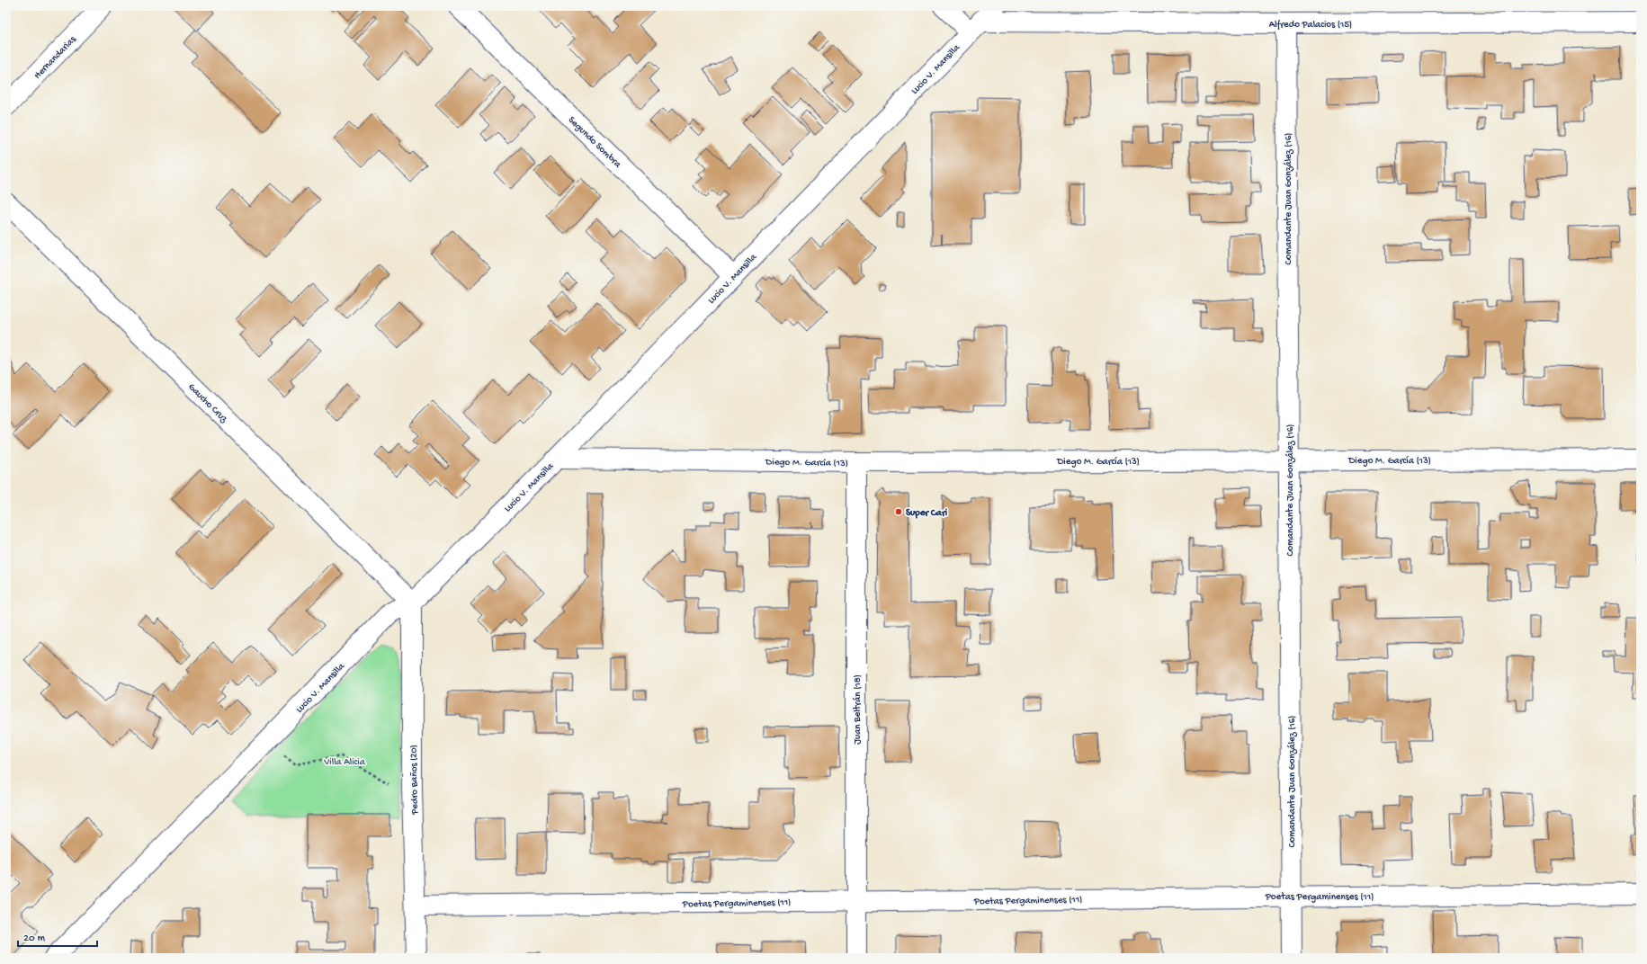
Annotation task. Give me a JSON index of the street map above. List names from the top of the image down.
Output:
{
  "streets": {
    "street": [
      "Alfredo Palacios (15)",
      "Hernandarias",
      "Lucio V. Mansilla",
      "Segundo Sombra",
      "Comandante Juan González (16)",
      "Gaucho Cruz",
      "Diego M. García (13)",
      "Juan Beltrán (18)",
      "Pedro Baños (20)",
      "Poetas Pergaminenses (11)"
    ]
  },
  "crossings": [
    ["Alfredo Palacios (15)", "Lucio V. Mansilla"],
    ["Alfredo Palacios (15)", "Comandante Juan González (16)"],
    ["Lucio V. Mansilla", "Segundo Sombra"],
    ["Lucio V. Mansilla", "Gaucho Cruz"],
    ["Lucio V. Mansilla", "Diego M. García (13)"],
    ["Lucio V. Mansilla", "Pedro Baños (20)"],
    ["Comandante Juan González (16)", "Diego M. García (13)"],
    ["Comandante Juan González (16)", "Poetas Pergaminenses (11)"],
    ["Gaucho Cruz", "Pedro Baños (20)"],
    ["Diego M. García (13)", "Juan Beltrán (18)"],
    ["Juan Beltrán (18)", "Poetas Pergaminenses (11)"],
    ["Pedro Baños (20)", "Poetas Pergaminenses (11)"]
  ],
  "parks": ["Villa Alicia"],
  "places": ["Super Cari"],
  "scale_bar": "20 m"
}
